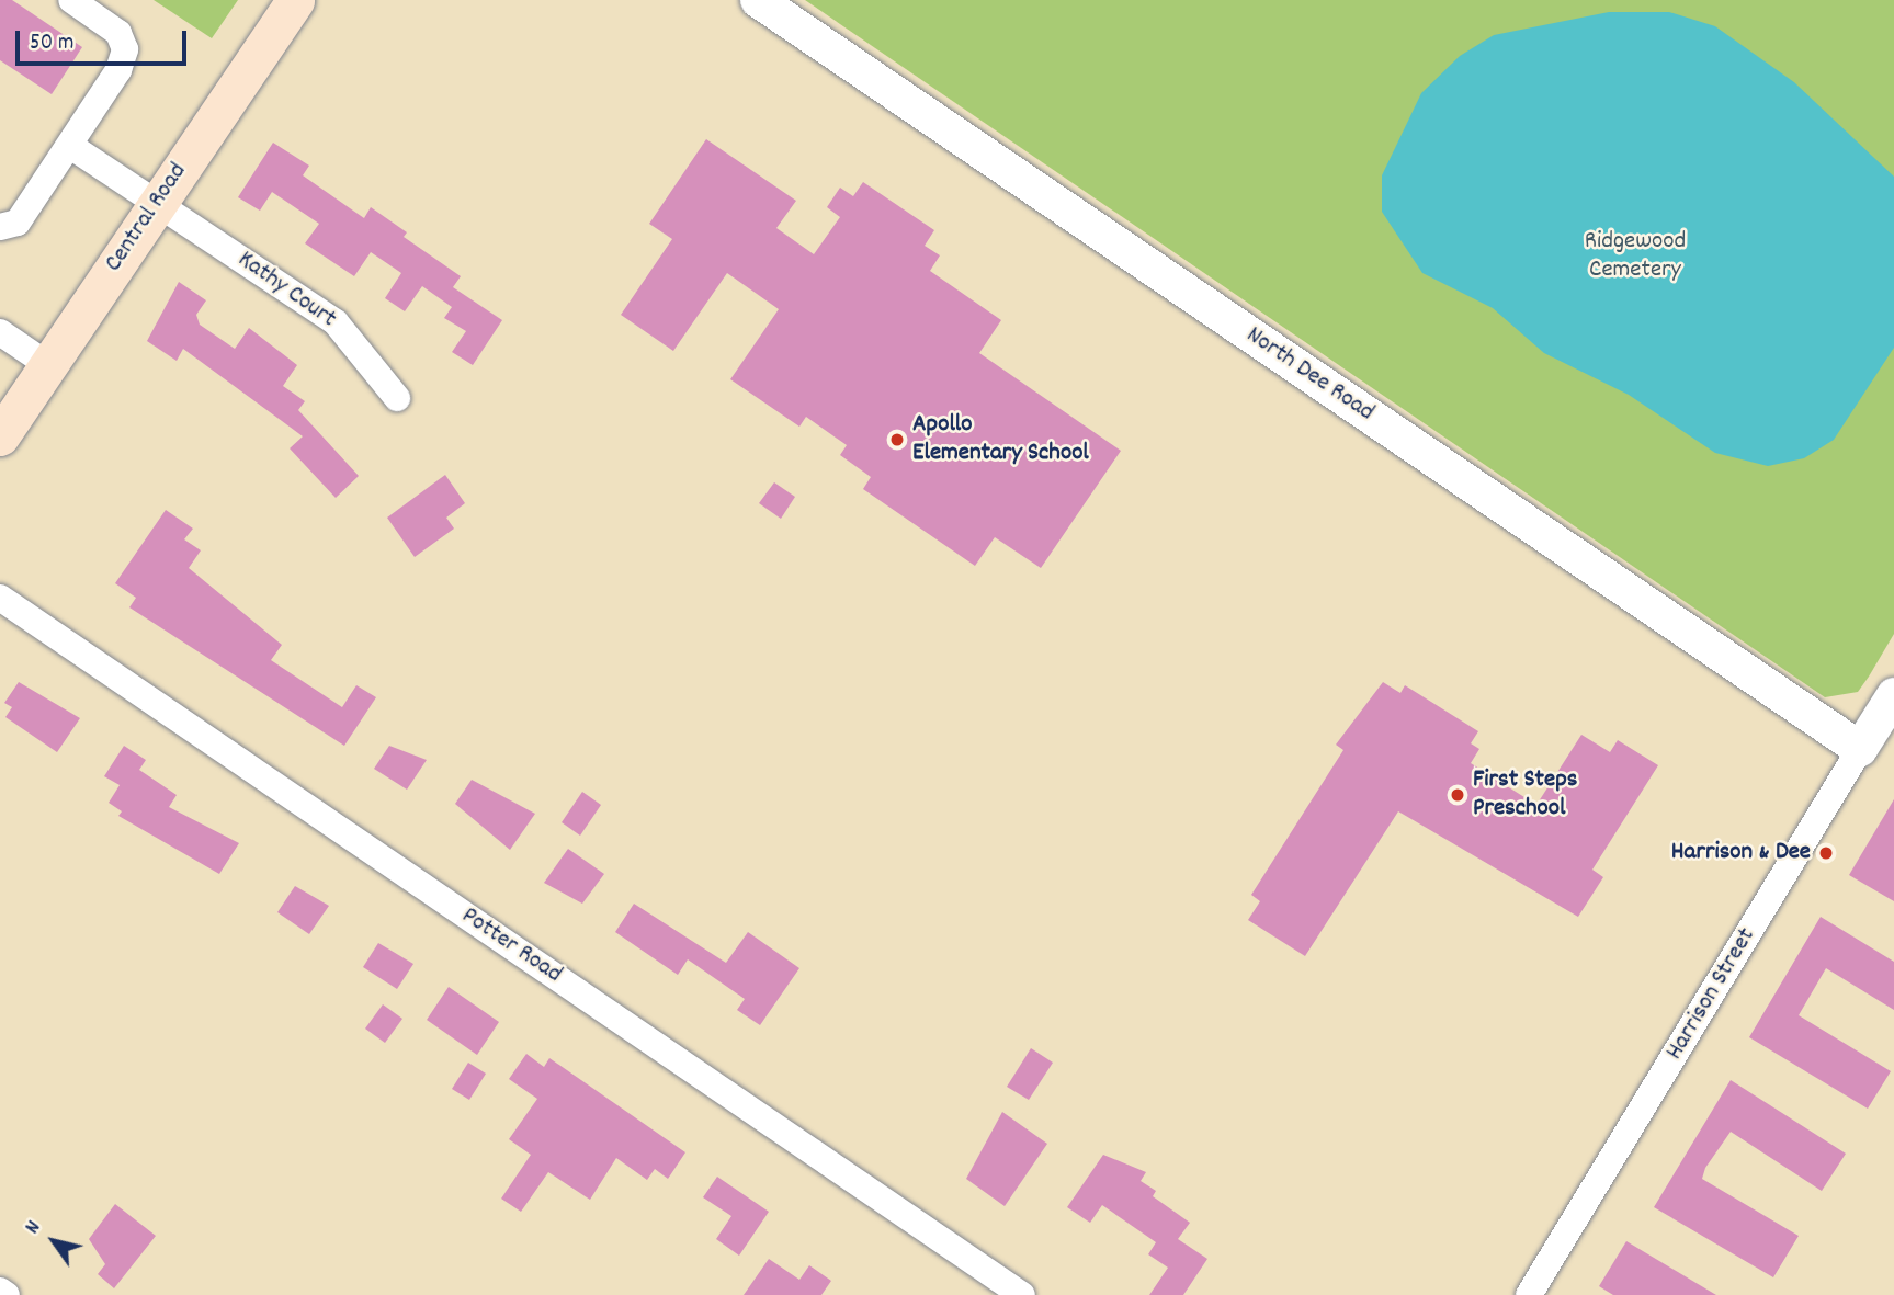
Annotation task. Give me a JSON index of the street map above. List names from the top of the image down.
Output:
{
  "streets": {
    "main road": ["Central Road"],
    "street": [
      "Kathy Court",
      "North Dee Road",
      "Potter Road",
      "Harrison Street"
    ]
  },
  "crossings": [
    ["Central Road", "Kathy Court"],
    ["North Dee Road", "Harrison Street"]
  ],
  "parks": ["Ridgewood Cemetery"],
  "places": ["Apollo Elementary School", "First Steps Preschool", "Harrison & Dee"],
  "scale_bar": "50 m",
  "north": "top left"
}
